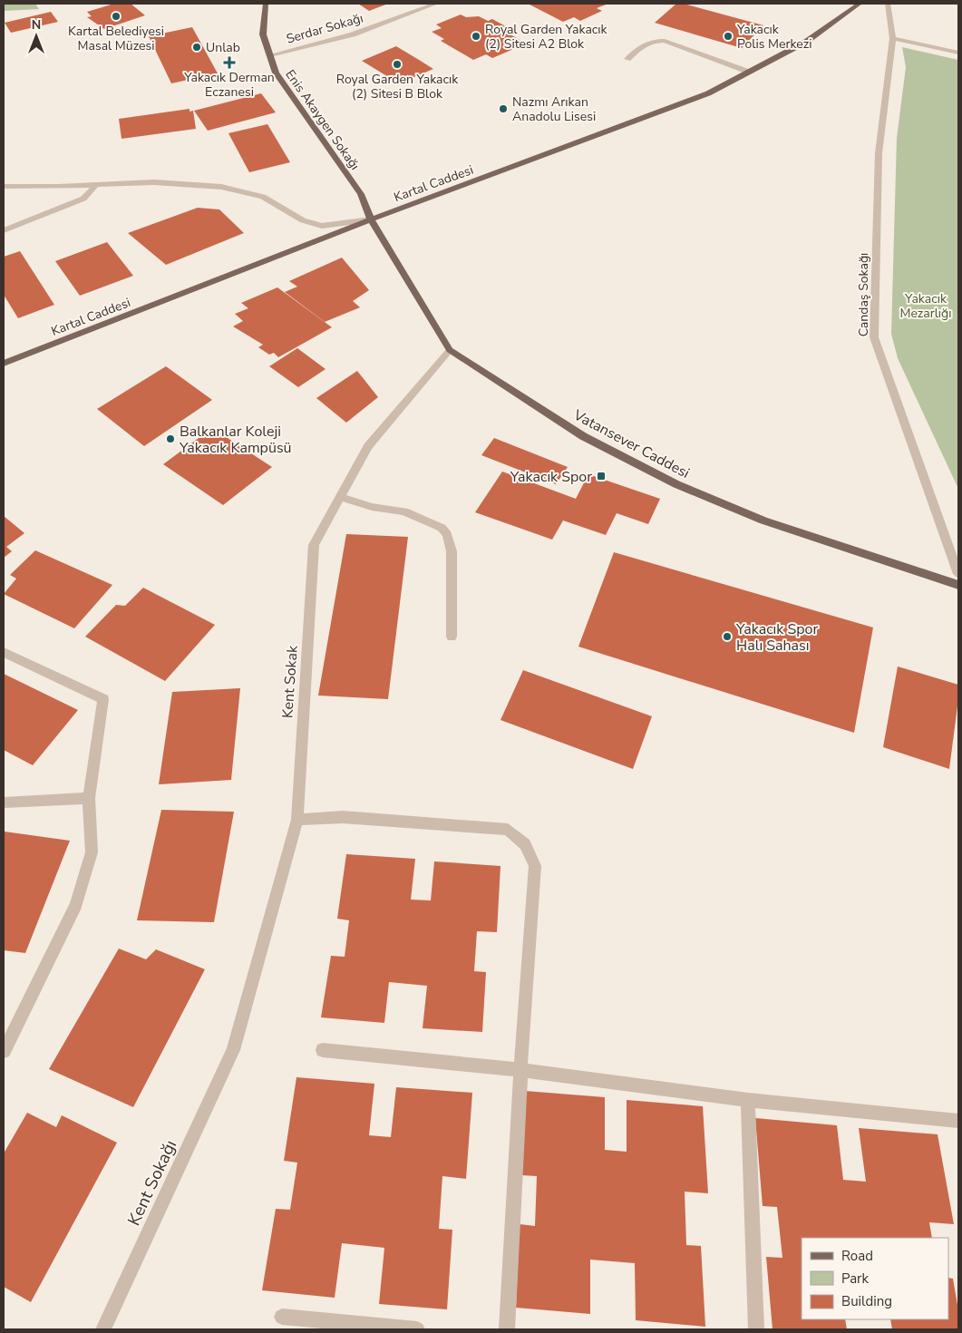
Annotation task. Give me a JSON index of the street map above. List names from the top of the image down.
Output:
{
  "streets": {
    "main road": ["Enis Akaygen Sokağı", "Kartal Caddesi", "Vatansever Caddesi"],
    "street": [
      "Serdar Sokağı",
      "Candaş Sokağı",
      "Kent Sokak",
      "Kent Sokağı"
    ]
  },
  "crossings": [
    ["Serdar Sokağı", "Enis Akaygen Sokağı"],
    ["Enis Akaygen Sokağı", "Kartal Caddesi"],
    ["Enis Akaygen Sokağı", "Vatansever Caddesi"],
    ["Kartal Caddesi", "Vatansever Caddesi"],
    ["Vatansever Caddesi", "Kent Sokak"],
    ["Kent Sokak", "Kent Sokağı"]
  ],
  "parks": ["Yakacık Mezarlığı"],
  "places": {
    "other": [
      "Kartal Belediyesi Masal Müzesi",
      "Royal Garden Yakacık (2) Sitesi A2 Blok",
      "Yakacık Polis Merkezi",
      "Unlab",
      "Royal Garden Yakacık (2) Sitesi B Blok",
      "Nazmı Arıkan Anadolu Lisesi",
      "Balkanlar Koleji Yakacık Kampüsü",
      "Yakacık Spor Halı Sahası"
    ],
    "health": ["Yakacık Derman Eczanesi"],
    "transit": ["Yakacık Spor"]
  },
  "legend": ["Road", "Park", "Building"],
  "north": "top"
}
